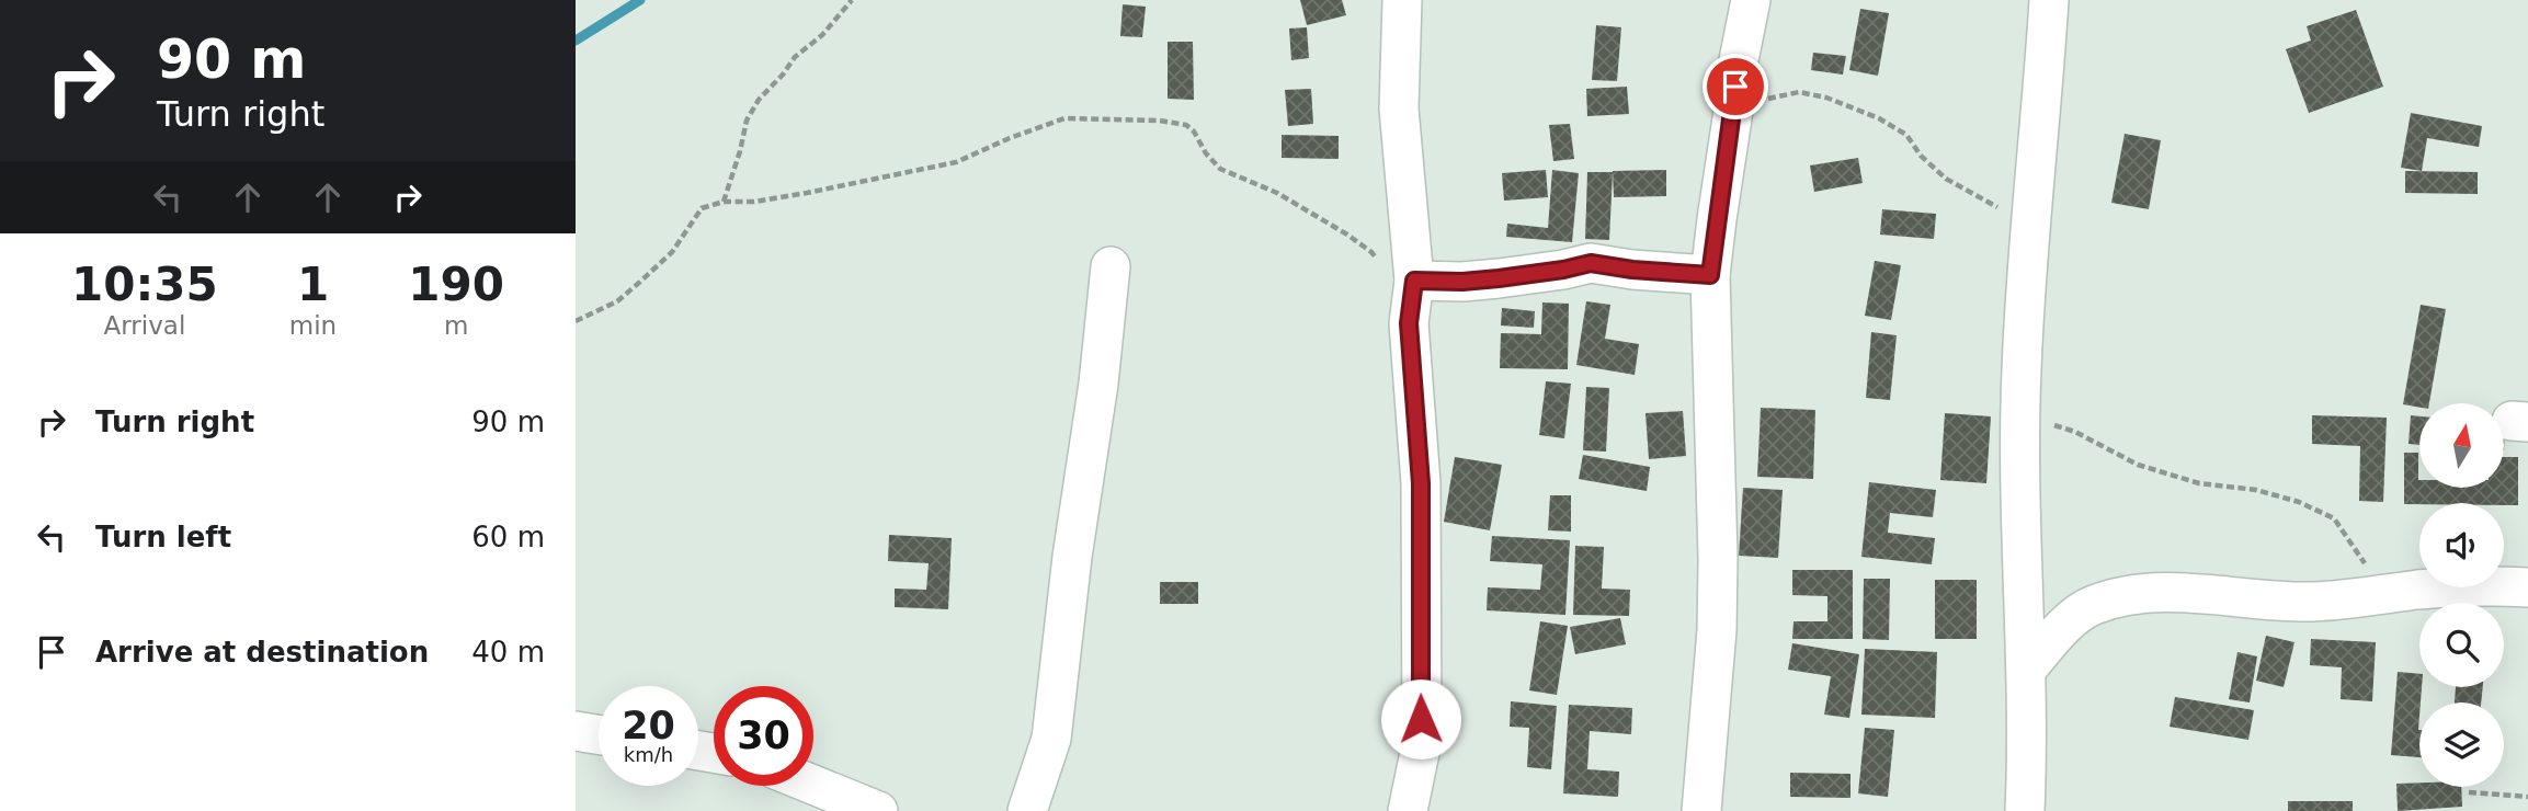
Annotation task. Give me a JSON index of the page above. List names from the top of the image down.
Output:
{
  "north": "top",
  "page": {
    "turn": ["90 m", "Turn right"],
    "eta": [
      "10:35",
      "Arrival",
      "1",
      "min",
      "190",
      "m"
    ],
    "list": [
      {
        "name": "Turn right",
        "value": "90 m"
      },
      {
        "name": "Turn left",
        "value": "60 m"
      },
      {
        "name": "Arrive at destination",
        "value": "40 m"
      }
    ],
    "speed": "20 km/h",
    "limit": "30"
  }
}
